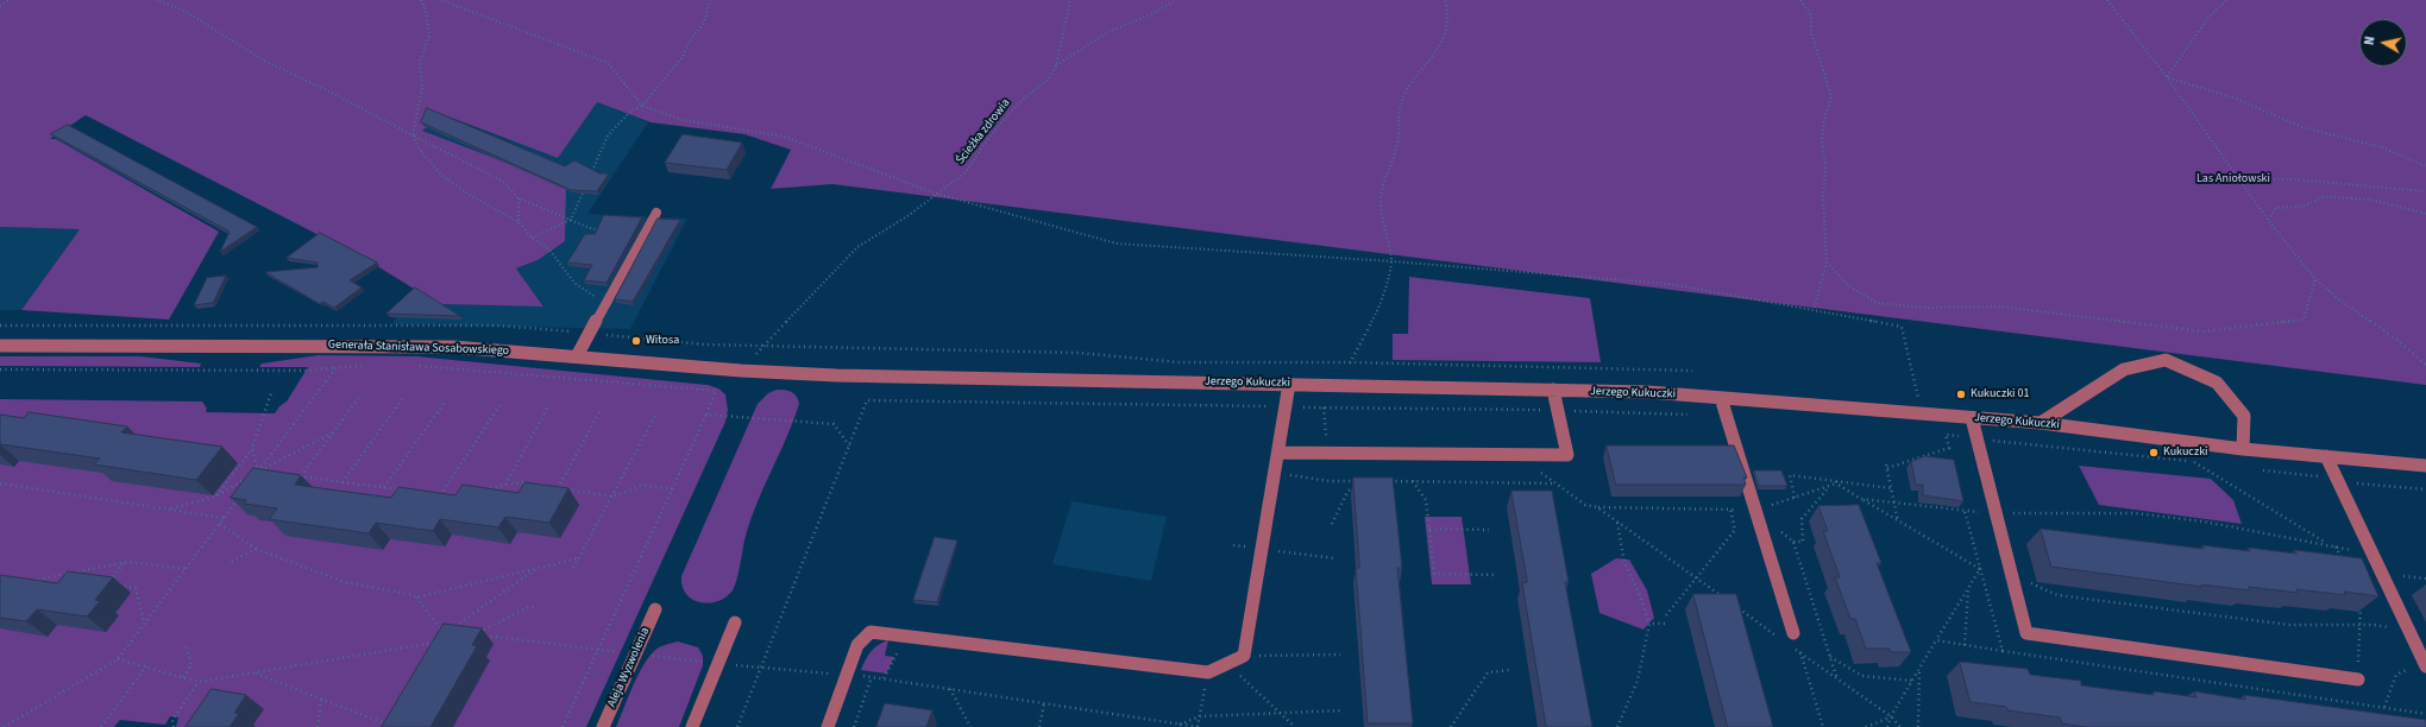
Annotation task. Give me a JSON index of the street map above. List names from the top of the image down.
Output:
{
  "streets": {
    "street": ["Generała Stanisława Sosabowskiego", "Jerzego Kukuczki", "Aleja Wyzwolenia"],
    "path": ["Ścieżka zdrowia"]
  },
  "crossings": [
    ["Generała Stanisława Sosabowskiego", "Jerzego Kukuczki"]
  ],
  "parks": ["Las Aniołowski"],
  "places": ["Witosa", "Kukuczki 01", "Kukuczki"],
  "north": "left"
}
